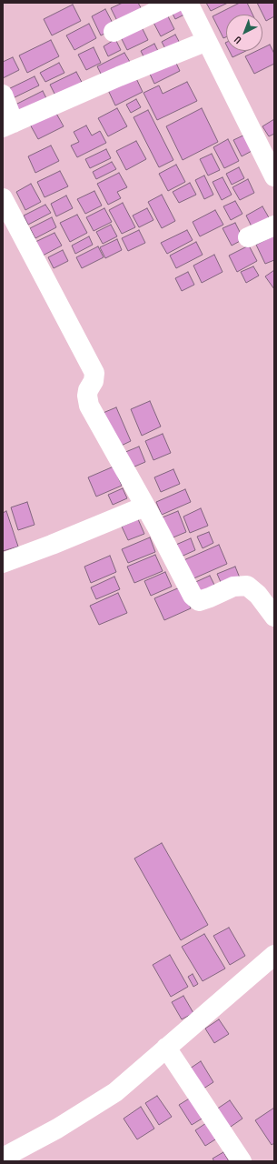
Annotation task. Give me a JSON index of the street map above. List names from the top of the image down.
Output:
{
  "north": "bottom left"
}
